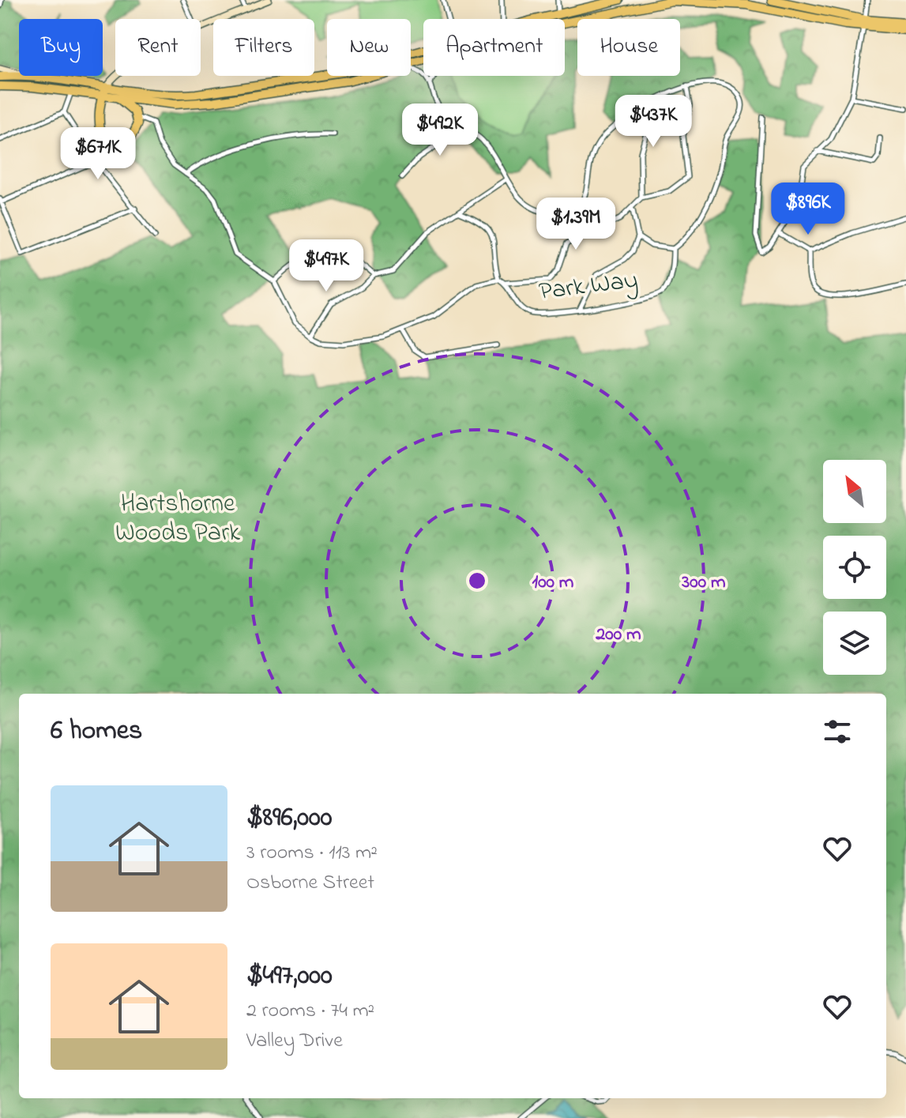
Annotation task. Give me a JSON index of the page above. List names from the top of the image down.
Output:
{
  "streets": {
    "street": ["Park Way"]
  },
  "parks": ["Hartshorne Woods Park"],
  "north": "top left",
  "page": {
    "chip": [
      "Buy",
      "Rent",
      "Filters",
      "New",
      "Apartment",
      "House"
    ],
    "price": [
      "$437K",
      "$492K",
      "$671K",
      "$896K",
      "$1.39M",
      "$497K"
    ],
    "heading": "6 homes",
    "list": [
      {
        "name": "$896,000",
        "note": "3 rooms · 113 m² · Osborne Street"
      },
      {
        "name": "$497,000",
        "note": "2 rooms · 74 m² · Valley Drive"
      }
    ]
  },
  "rings": ["100 m", "300 m", "200 m"]
}
